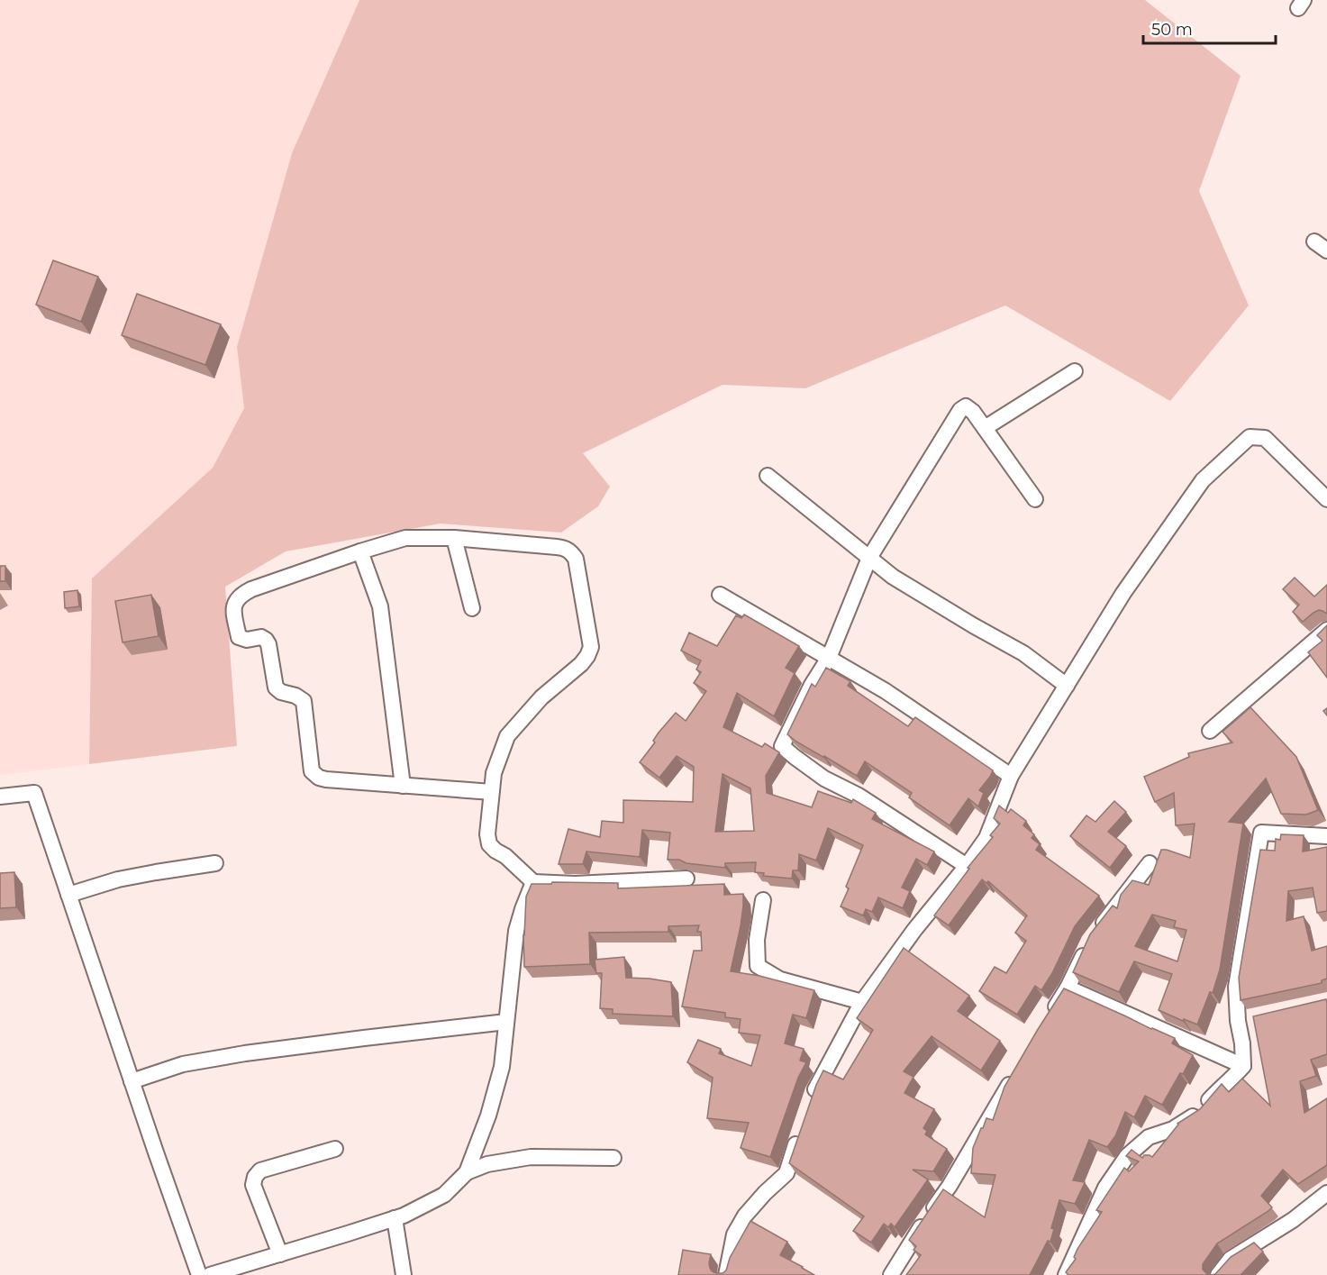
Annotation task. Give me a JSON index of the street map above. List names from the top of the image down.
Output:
{
  "scale_bar": "50 m"
}
